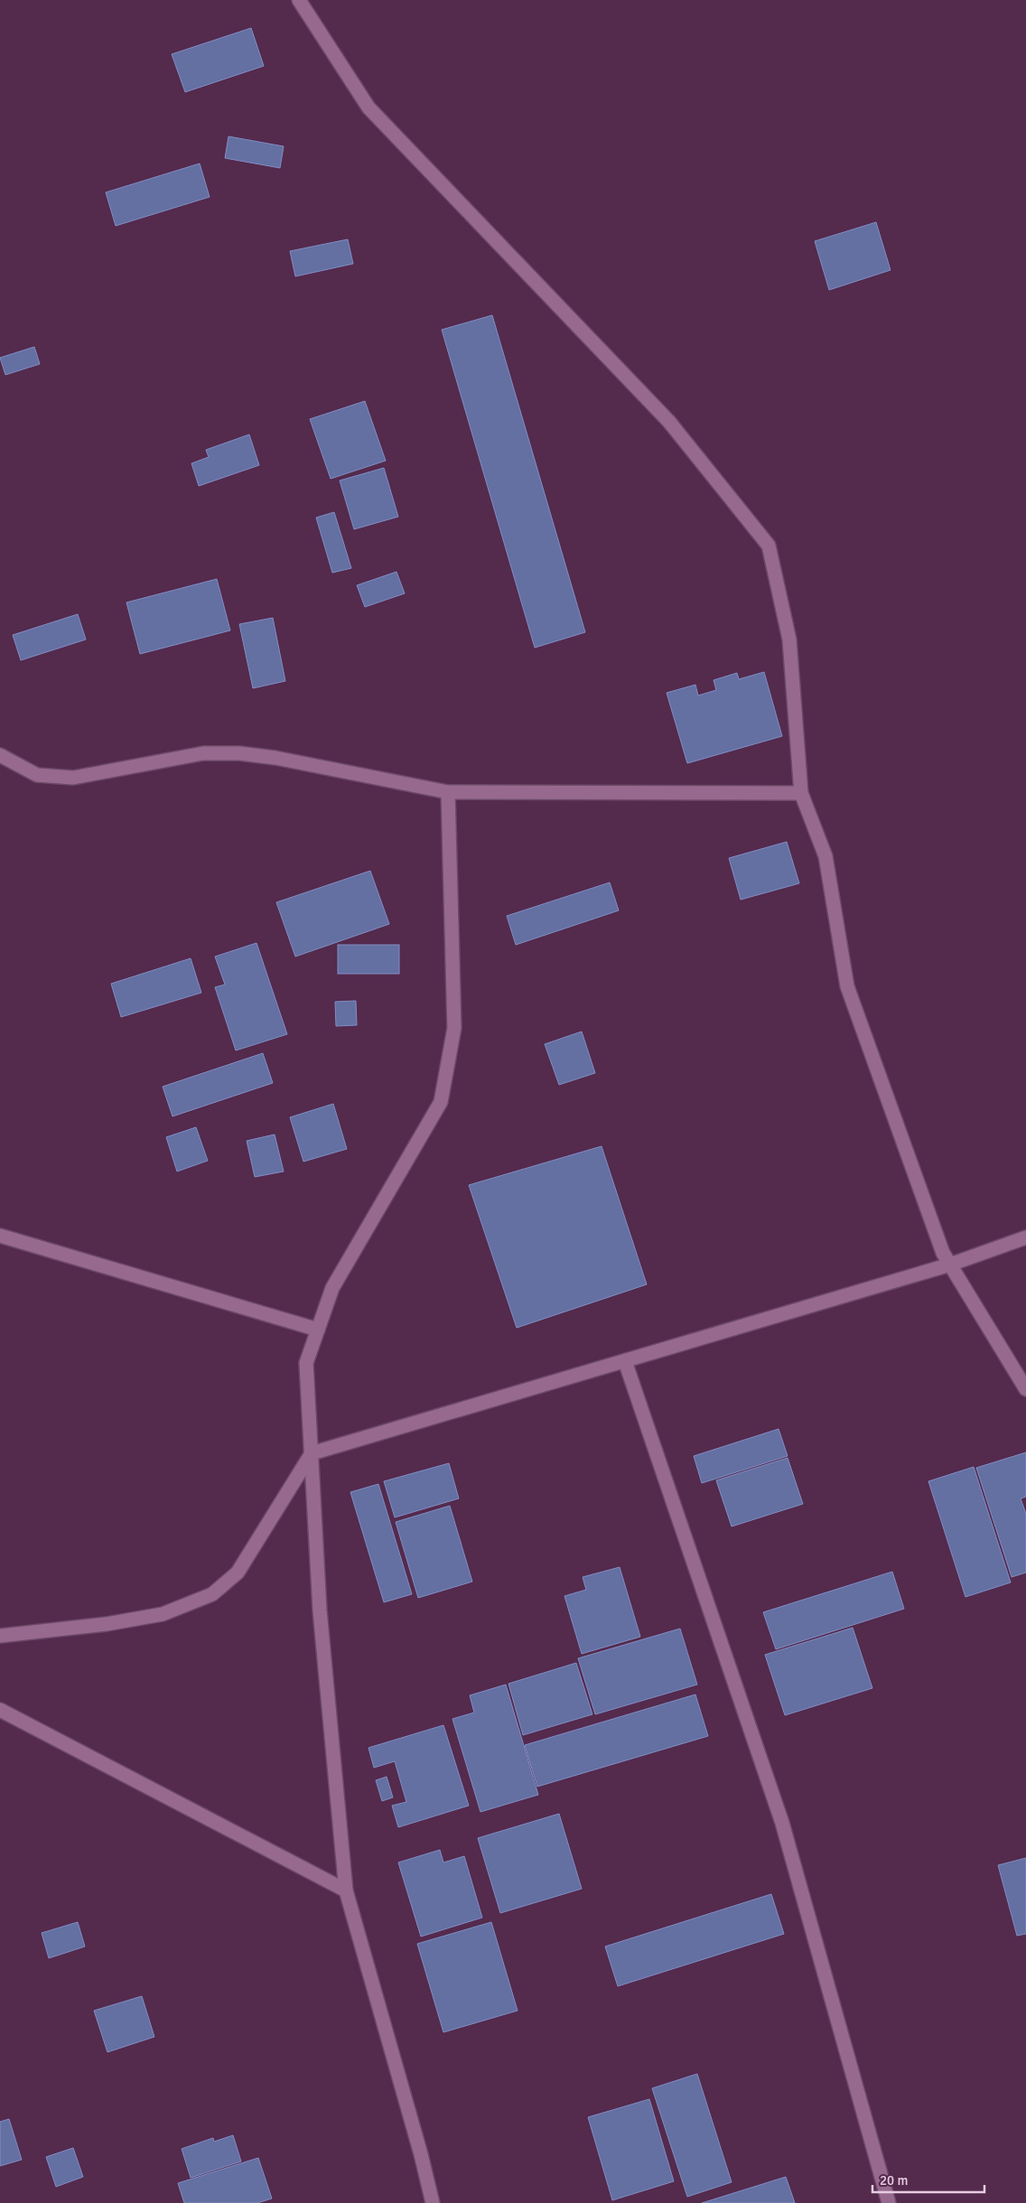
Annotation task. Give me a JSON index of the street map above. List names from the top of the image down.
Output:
{
  "scale_bar": "20 m"
}
